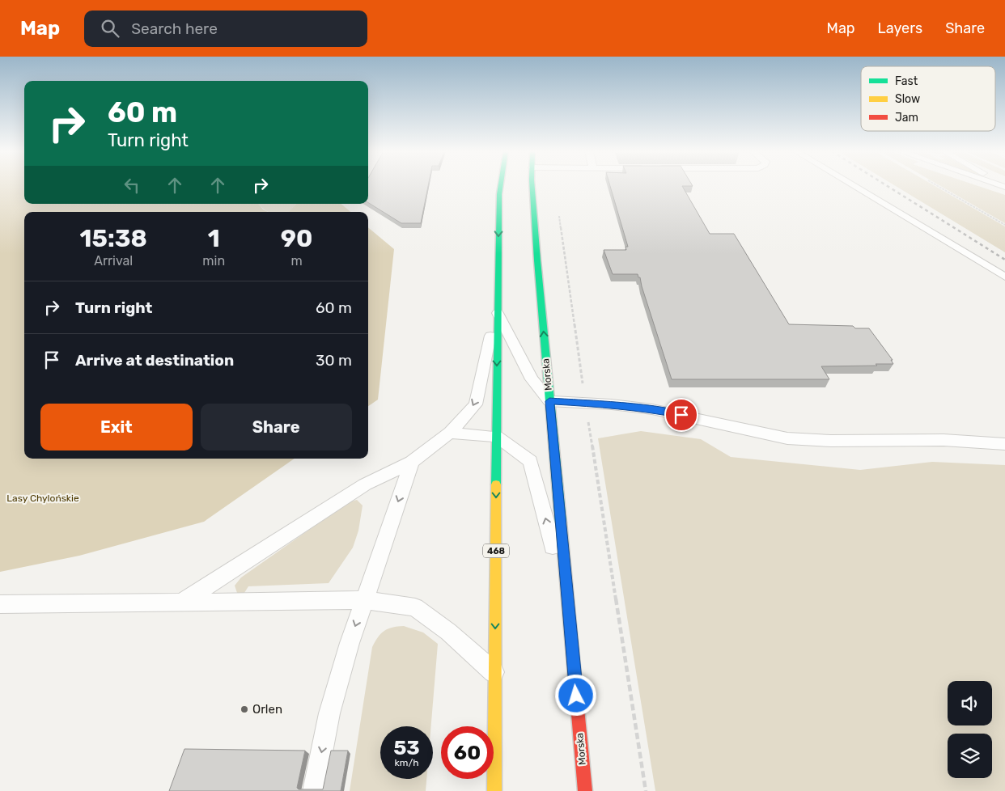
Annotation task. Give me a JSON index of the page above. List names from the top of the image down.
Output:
{
  "streets": {
    "main road": ["Morska", "468"]
  },
  "parks": ["Lasy Chylońskie"],
  "places": ["Orlen"],
  "legend": ["Fast", "Slow", "Jam"],
  "page": {
    "header": "Map",
    "search": "Search here",
    "nav": ["Map", "Layers", "Share"],
    "turn": ["60 m", "Turn right"],
    "eta": [
      "15:38",
      "Arrival",
      "1",
      "min",
      "90",
      "m"
    ],
    "list": [
      {
        "name": "Turn right",
        "value": "60 m"
      },
      {
        "name": "Arrive at destination",
        "value": "30 m"
      }
    ],
    "buttons": ["Exit", "Share"],
    "speed": "53 km/h",
    "limit": "60"
  }
}
